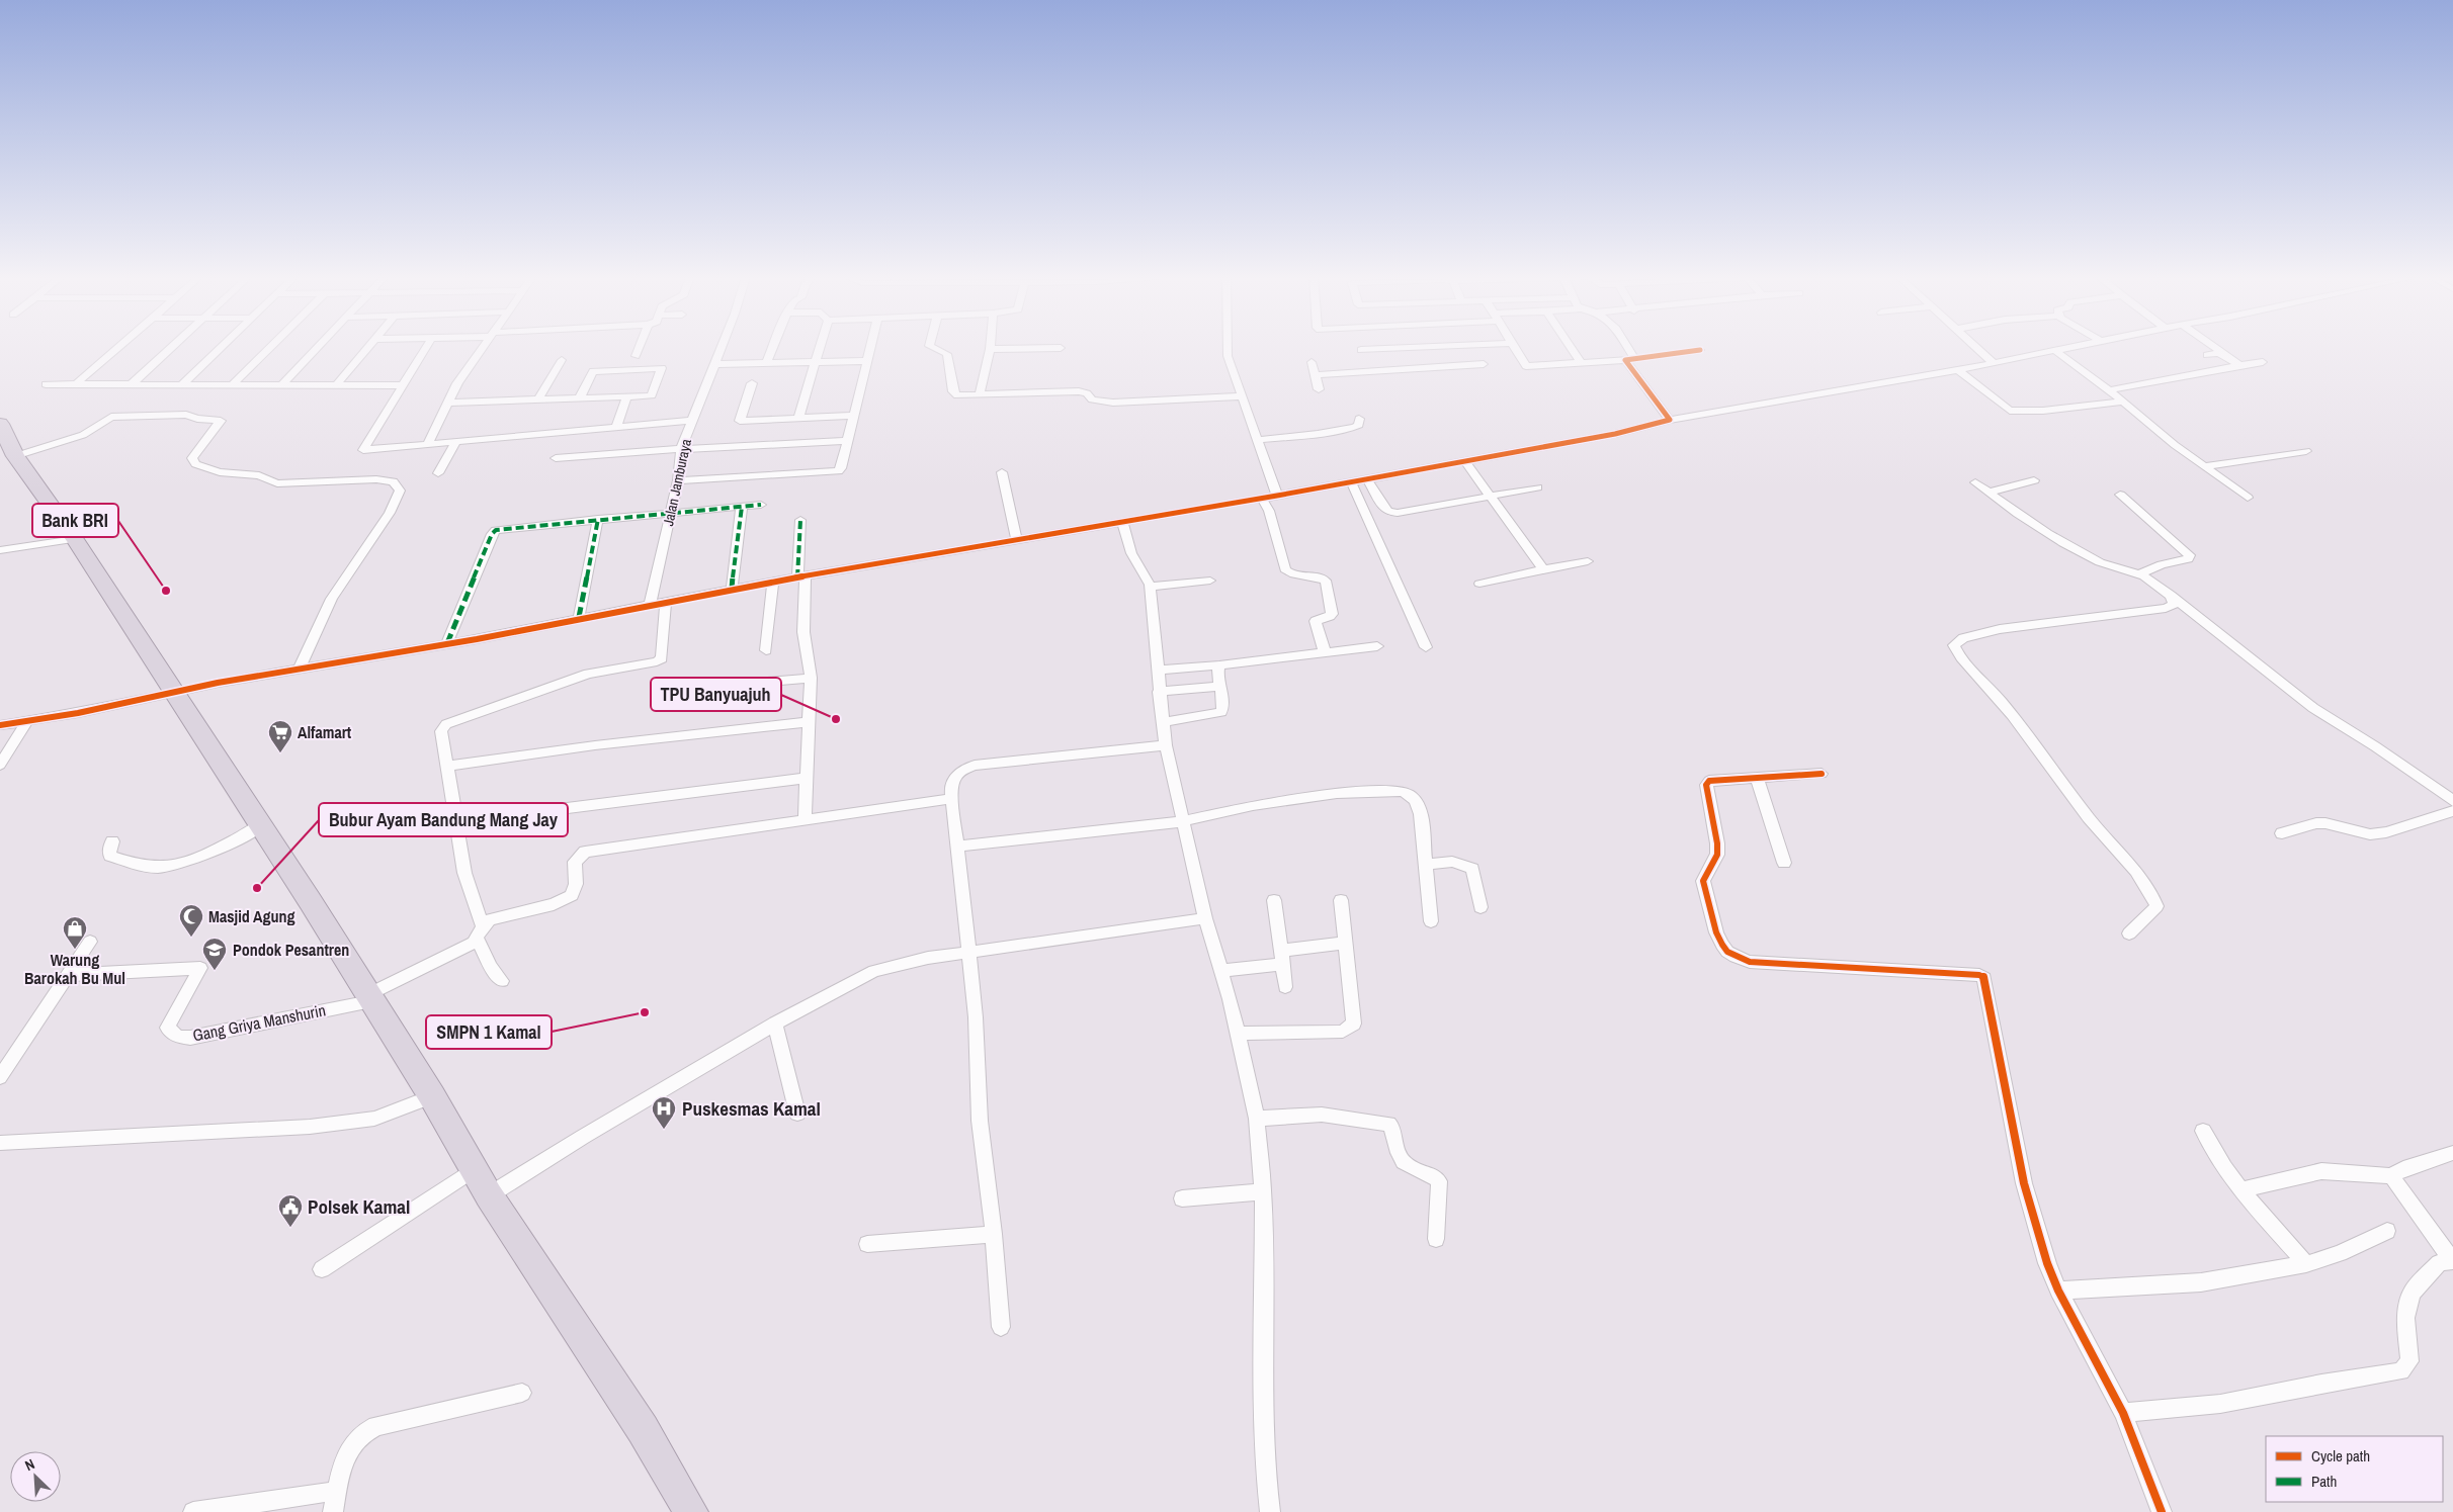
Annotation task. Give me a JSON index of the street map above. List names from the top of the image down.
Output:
{
  "streets": {
    "street": ["Jalan Jamburaya", "Gang Griya Manshurin"]
  },
  "places": {
    "other": [
      "Bank BRI",
      "TPU Banyuajuh",
      "Bubur Ayam Bandung Mang Jay",
      "SMPN 1 Kamal"
    ],
    "supermarket": ["Alfamart"],
    "mosque": ["Masjid Agung"],
    "shop": ["Warung Barokah Bu Mul"],
    "school or university": ["Pondok Pesantren"],
    "hospital": ["Puskesmas Kamal"],
    "public building": ["Polsek Kamal"]
  },
  "legend": ["Cycle path", "Path"],
  "north": "top left"
}
